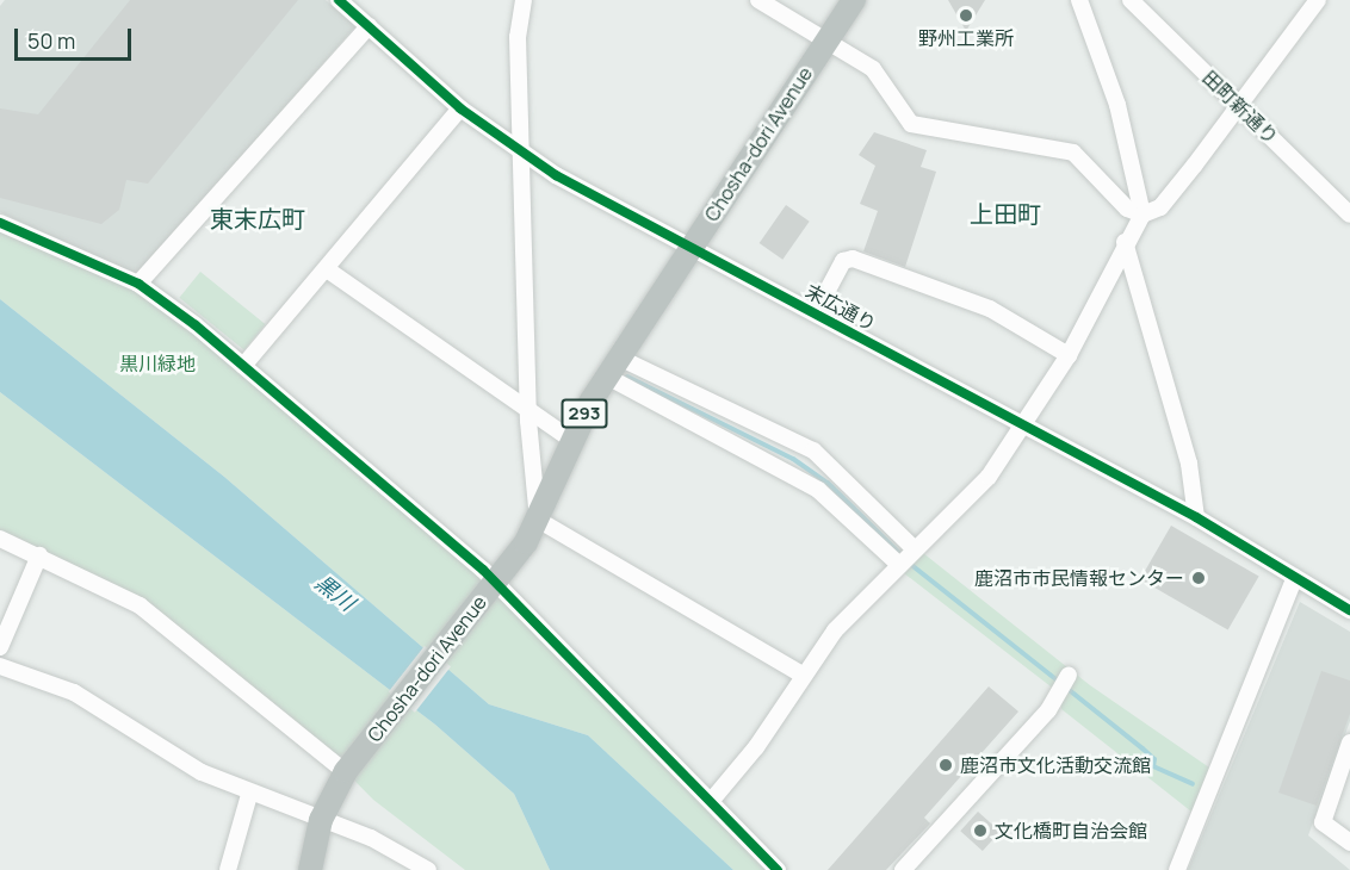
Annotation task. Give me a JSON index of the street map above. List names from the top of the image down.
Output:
{
  "streets": {
    "highway": ["Chosha-dori Avenue", "293"],
    "street": ["田町新通り", "末広通り"]
  },
  "crossings": [
    ["Chosha-dori Avenue", "末広通り"]
  ],
  "districts": ["上田町", "東末広町"],
  "water": ["黒川"],
  "parks": ["黒川緑地"],
  "places": [
    "野州工業所",
    "鹿沼市市民情報センター",
    "鹿沼市文化活動交流館",
    "文化橋町自治会館"
  ],
  "scale_bar": "50 m"
}
